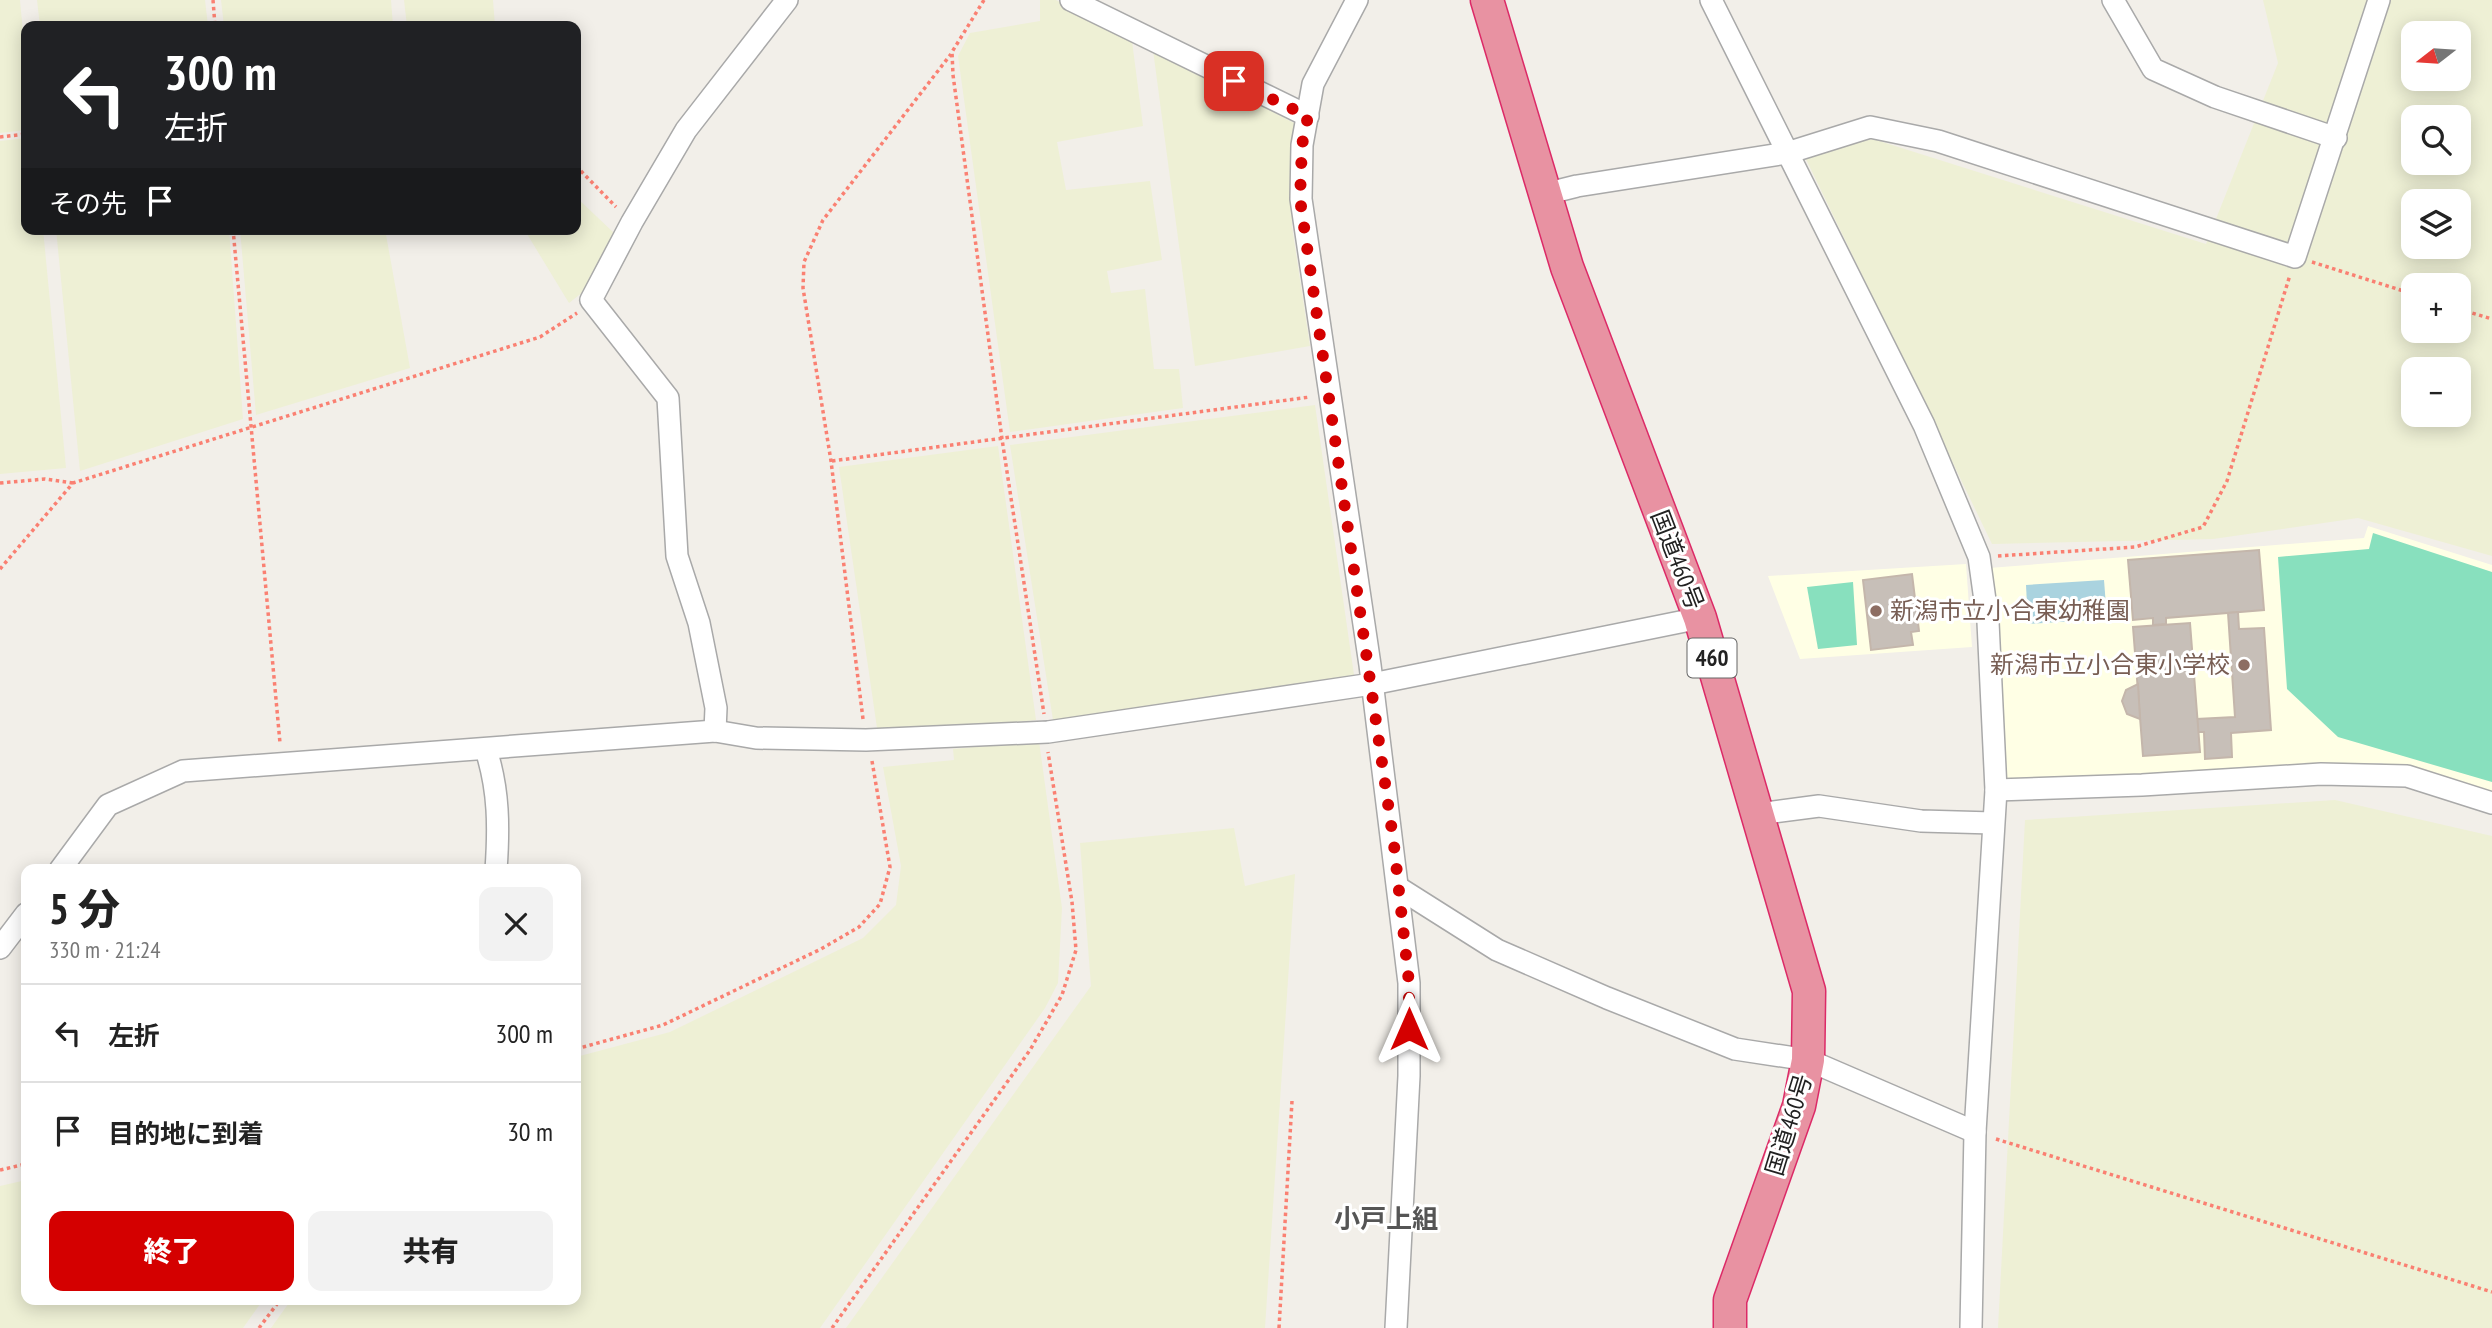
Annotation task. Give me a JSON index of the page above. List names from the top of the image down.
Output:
{
  "streets": {
    "highway": ["国道460号", "460"]
  },
  "districts": ["小戸上組"],
  "places": ["新潟市立小合東幼稚園", "新潟市立小合東小学校"],
  "north": "left",
  "page": {
    "map_buttons": ["+", "−"],
    "turn": ["300 m", "左折"],
    "then": "その先",
    "heading": ["5 分", "330 m · 21:24"],
    "list": [
      {
        "name": "左折",
        "value": "300 m"
      },
      {
        "name": "目的地に到着",
        "value": "30 m"
      }
    ],
    "buttons": ["終了", "共有"]
  }
}
